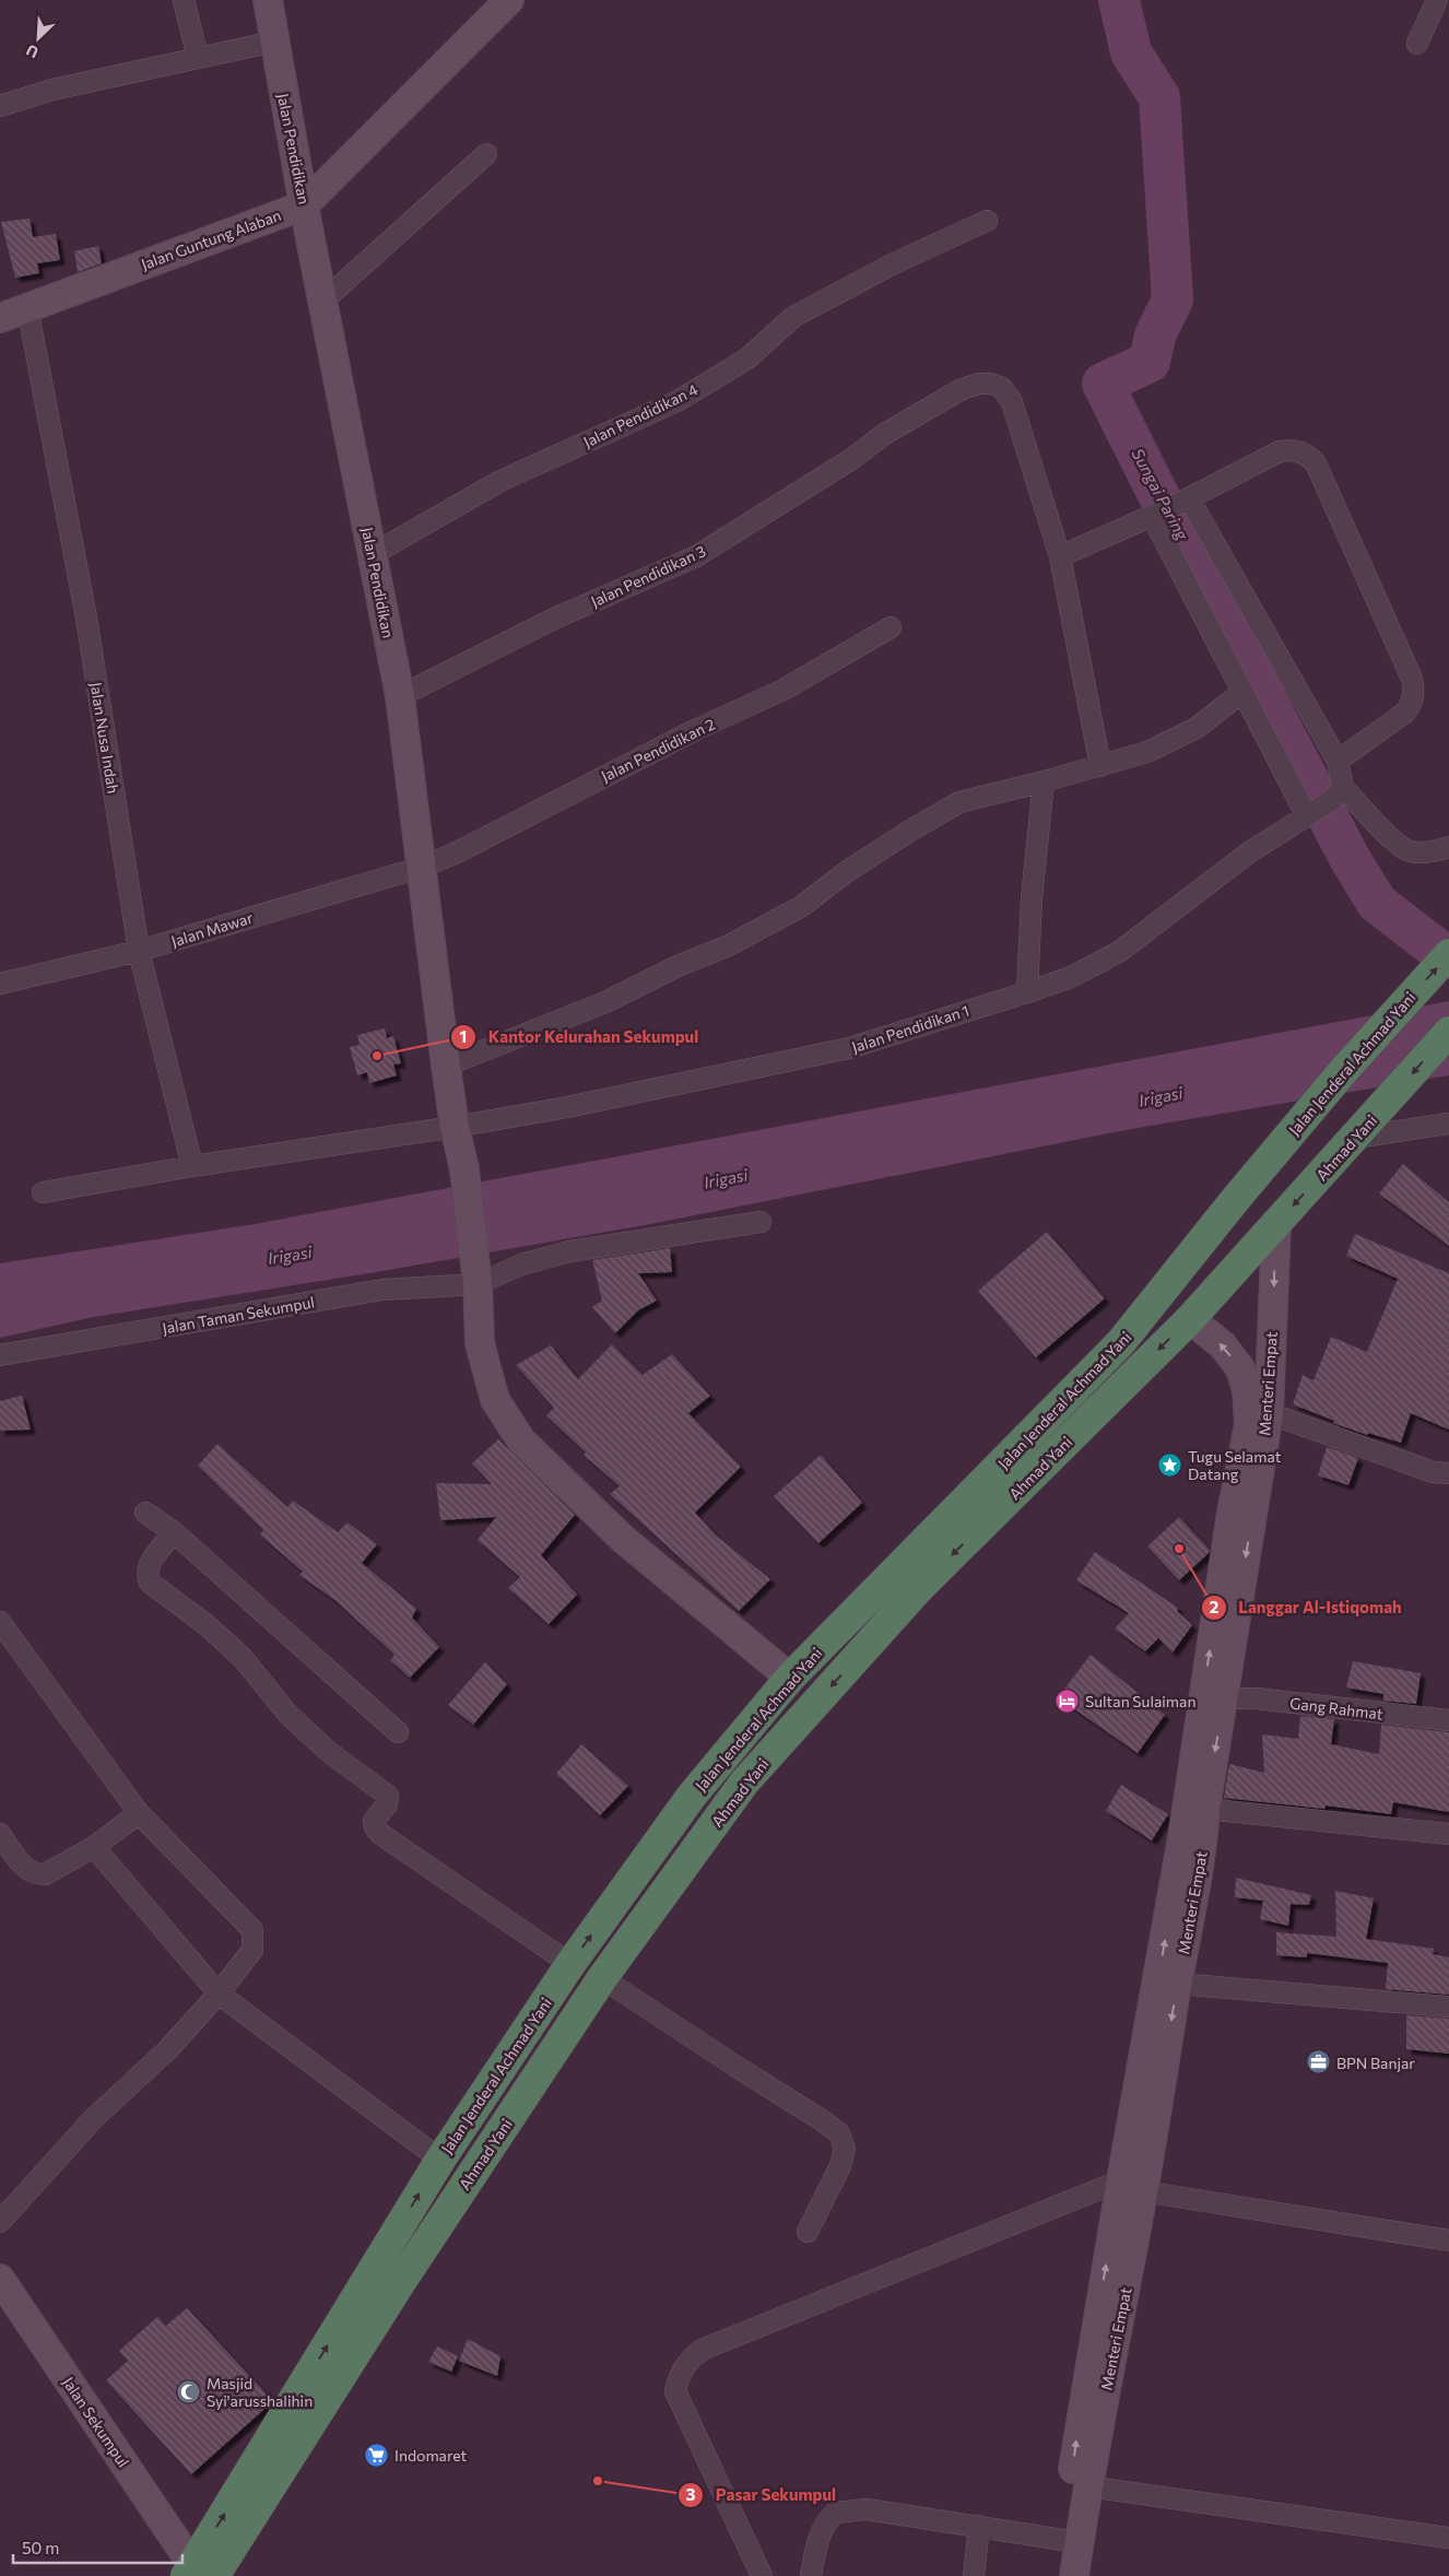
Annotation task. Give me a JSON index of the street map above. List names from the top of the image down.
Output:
{
  "streets": {
    "highway": ["Jalan Jenderal Achmad Yani", "Ahmad Yani"],
    "street": [
      "Jalan Pendidikan",
      "Jalan Guntung Alaban",
      "Jalan Pendidikan 4",
      "Jalan Pendidikan 3",
      "Jalan Nusa Indah",
      "Jalan Pendidikan 2",
      "Jalan Mawar",
      "Jalan Pendidikan 1",
      "Jalan Taman Sekumpul",
      "Menteri Empat",
      "Gang Rahmat",
      "Jalan Sekumpul"
    ]
  },
  "crossings": [
    ["Jalan Pendidikan", "Jalan Guntung Alaban"],
    ["Jalan Pendidikan", "Jalan Pendidikan 4"],
    ["Jalan Pendidikan", "Jalan Pendidikan 3"],
    ["Jalan Pendidikan", "Jalan Pendidikan 2"],
    ["Jalan Pendidikan", "Jalan Mawar"],
    ["Jalan Pendidikan", "Jalan Pendidikan 1"],
    ["Jalan Pendidikan", "Jalan Jenderal Achmad Yani"],
    ["Jalan Pendidikan", "Jalan Taman Sekumpul"],
    ["Jalan Guntung Alaban", "Jalan Nusa Indah"],
    ["Jalan Nusa Indah", "Jalan Mawar"],
    ["Jalan Nusa Indah", "Jalan Pendidikan 1"],
    ["Jalan Pendidikan 2", "Jalan Mawar"],
    ["Jalan Jenderal Achmad Yani", "Ahmad Yani"],
    ["Jalan Jenderal Achmad Yani", "Jalan Sekumpul"],
    ["Ahmad Yani", "Menteri Empat"],
    ["Ahmad Yani", "Jalan Sekumpul"],
    ["Menteri Empat", "Gang Rahmat"]
  ],
  "one_way": ["Jalan Jenderal Achmad Yani", "Ahmad Yani"],
  "water": ["Sungai Paring", "Irigasi"],
  "places": {
    "other": ["Kantor Kelurahan Sekumpul", "Langgar Al-Istiqomah", "Pasar Sekumpul"],
    "place": ["Tugu Selamat Datang"],
    "hotel": ["Sultan Sulaiman"],
    "office": ["BPN Banjar"],
    "mosque": ["Masjid Syi'arusshalihin"],
    "supermarket": ["Indomaret"]
  },
  "scale_bar": "50 m",
  "north": "bottom left"
}
